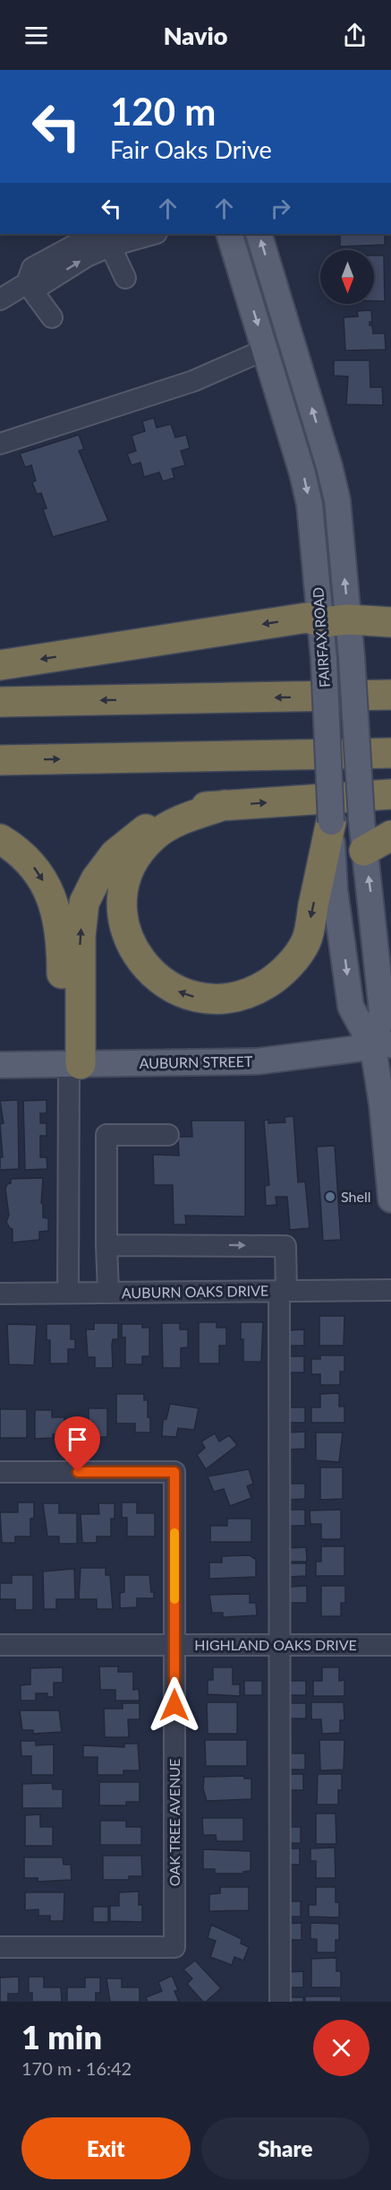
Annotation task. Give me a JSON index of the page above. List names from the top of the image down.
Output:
{
  "streets": {
    "main road": ["FAIRFAX ROAD", "AUBURN STREET"],
    "street": ["AUBURN OAKS DRIVE", "HIGHLAND OAKS DRIVE", "OAK TREE AVENUE"]
  },
  "crossings": [
    ["FAIRFAX ROAD", "AUBURN STREET"],
    ["HIGHLAND OAKS DRIVE", "OAK TREE AVENUE"]
  ],
  "places": ["Shell"],
  "north": "bottom",
  "page": {
    "header": "Navio",
    "turn": ["120 m", "Fair Oaks Drive"],
    "heading": ["1 min", "170 m · 16:42"],
    "buttons": ["Exit", "Share"]
  }
}
